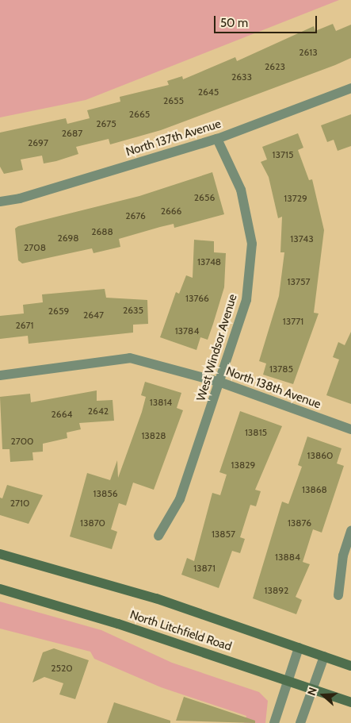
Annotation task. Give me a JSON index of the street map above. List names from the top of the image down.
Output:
{
  "streets": {
    "main road": ["North Litchfield Road"],
    "street": ["North 137th Avenue", "West Windsor Avenue", "North 138th Avenue"]
  },
  "crossings": [
    ["North 137th Avenue", "West Windsor Avenue"],
    ["West Windsor Avenue", "North 138th Avenue"]
  ],
  "house_numbers": [
    "2613",
    "2623",
    "2633",
    "2645",
    "2655",
    "2665",
    "2675",
    "2687",
    "2697",
    "13715",
    "2656",
    "13729",
    "2666",
    "2676",
    "2688",
    "2698",
    "13743",
    "2708",
    "13748",
    "13757",
    "13766",
    "2635",
    "2659",
    "2647",
    "13771",
    "2671",
    "13784",
    "13785",
    "13814",
    "2642",
    "2664",
    "13815",
    "13828",
    "2700",
    "13860",
    "13829",
    "13868",
    "13856",
    "2710",
    "13870",
    "13876",
    "13857",
    "13884",
    "13871",
    "13892",
    "2520"
  ],
  "scale_bar": "50 m",
  "north": "left"
}
